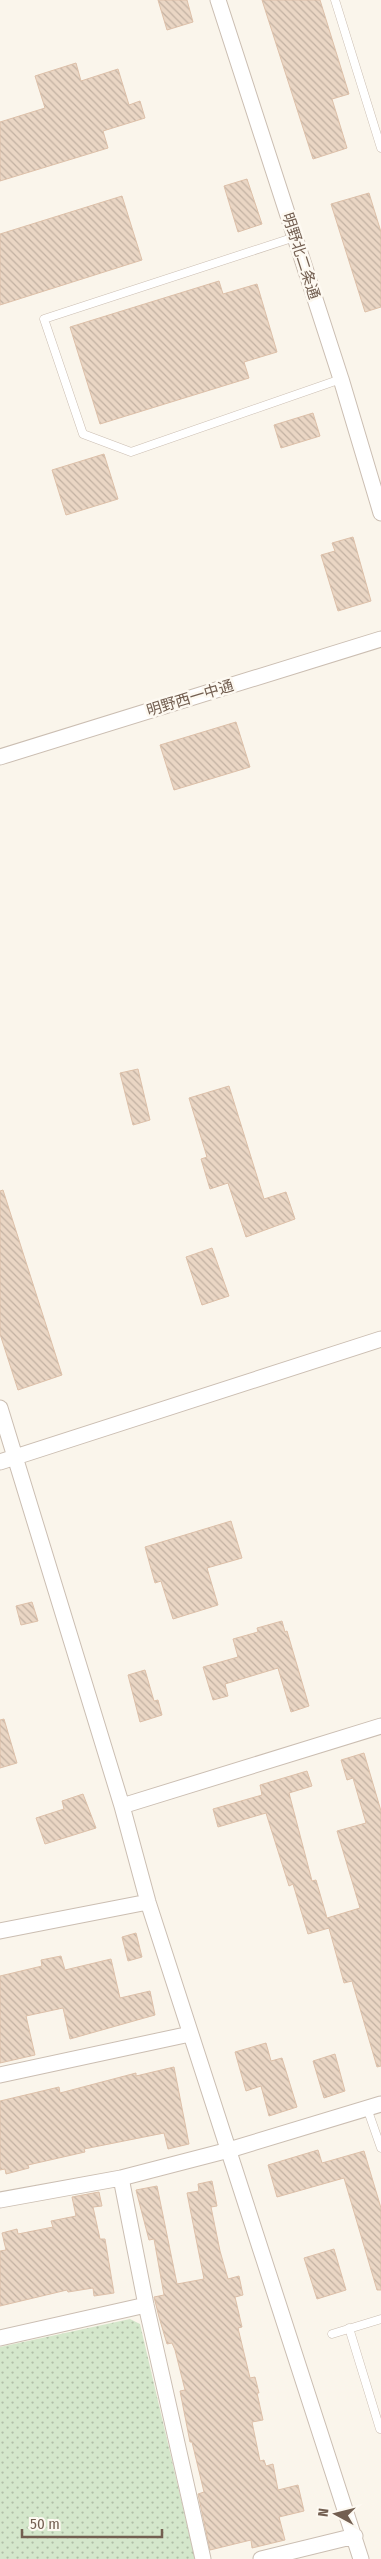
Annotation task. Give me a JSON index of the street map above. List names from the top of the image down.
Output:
{
  "streets": {
    "street": ["明野北二条通", "明野西一中通"]
  },
  "scale_bar": "50 m",
  "north": "left"
}
